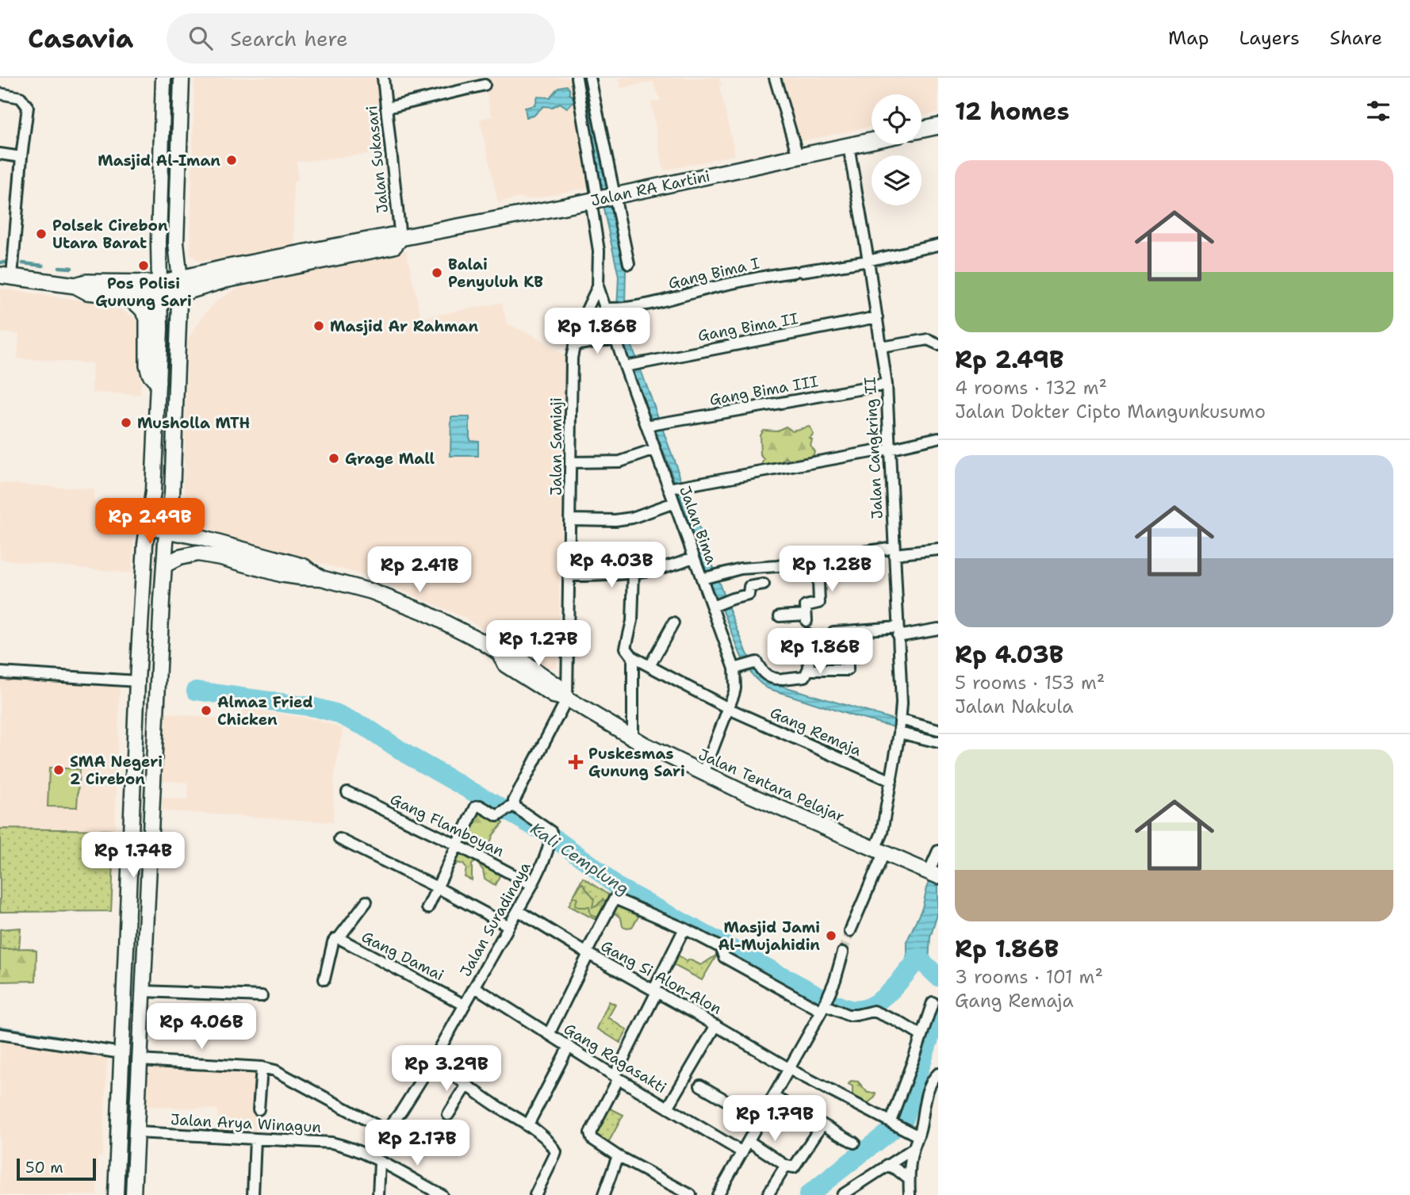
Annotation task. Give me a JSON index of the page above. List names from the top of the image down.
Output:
{
  "streets": {
    "main road": ["Jalan RA Kartini", "Jalan Tentara Pelajar"],
    "street": [
      "Jalan Sukasari",
      "Gang Bima I",
      "Gang Bima II",
      "Gang Bima III",
      "Jalan Samiaji",
      "Jalan Cangkring II",
      "Jalan Bima",
      "Gang Remaja",
      "Gang Flamboyan",
      "Jalan Suradinaya",
      "Gang Damai",
      "Gang Si Alon-Alon",
      "Gang Ragasakti",
      "Jalan Arya Winagun"
    ]
  },
  "crossings": [
    ["Jalan Sukasari", "Jalan RA Kartini"],
    ["Jalan RA Kartini", "Jalan Samiaji"],
    ["Jalan RA Kartini", "Jalan Cangkring II"],
    ["Gang Bima I", "Jalan Cangkring II"],
    ["Gang Bima I", "Jalan Bima"],
    ["Gang Bima II", "Jalan Cangkring II"],
    ["Gang Bima II", "Jalan Bima"],
    ["Gang Bima III", "Jalan Cangkring II"],
    ["Gang Bima III", "Jalan Bima"],
    ["Jalan Samiaji", "Jalan Bima"],
    ["Jalan Samiaji", "Jalan Tentara Pelajar"],
    ["Jalan Cangkring II", "Gang Remaja"],
    ["Jalan Cangkring II", "Jalan Tentara Pelajar"],
    ["Jalan Bima", "Gang Remaja"],
    ["Jalan Bima", "Jalan Tentara Pelajar"],
    ["Gang Flamboyan", "Jalan Suradinaya"],
    ["Jalan Suradinaya", "Gang Damai"],
    ["Jalan Suradinaya", "Gang Si Alon-Alon"],
    ["Jalan Suradinaya", "Gang Ragasakti"]
  ],
  "water": ["Kali Cemplung"],
  "places": {
    "other": [
      "Masjid Al-Iman",
      "Polsek Cirebon Utara Barat",
      "Pos Polisi Gunung Sari",
      "Balai Penyuluh KB",
      "Masjid Ar Rahman",
      "Musholla MTH",
      "Grage Mall",
      "Almaz Fried Chicken",
      "SMA Negeri 2 Cirebon",
      "Masjid Jami Al-Mujahidin"
    ],
    "health": ["Puskesmas Gunung Sari"]
  },
  "scale_bar": "50 m",
  "page": {
    "header": "Casavia",
    "search": "Search here",
    "nav": ["Map", "Layers", "Share"],
    "heading": "12 homes",
    "list": [
      {
        "name": "Rp 2.49B",
        "note": "4 rooms · 132 m² · Jalan Dokter Cipto Mangunkusumo"
      },
      {
        "name": "Rp 4.03B",
        "note": "5 rooms · 153 m² · Jalan Nakula"
      },
      {
        "name": "Rp 1.86B",
        "note": "3 rooms · 101 m² · Gang Remaja"
      }
    ],
    "price": [
      "Rp 1.86B",
      "Rp 2.49B",
      "Rp 4.03B",
      "Rp 1.28B",
      "Rp 2.41B",
      "Rp 1.27B",
      "Rp 1.86B",
      "Rp 1.74B",
      "Rp 4.06B",
      "Rp 3.29B",
      "Rp 1.79B",
      "Rp 2.17B"
    ],
    "scale": "50 m"
  }
}
